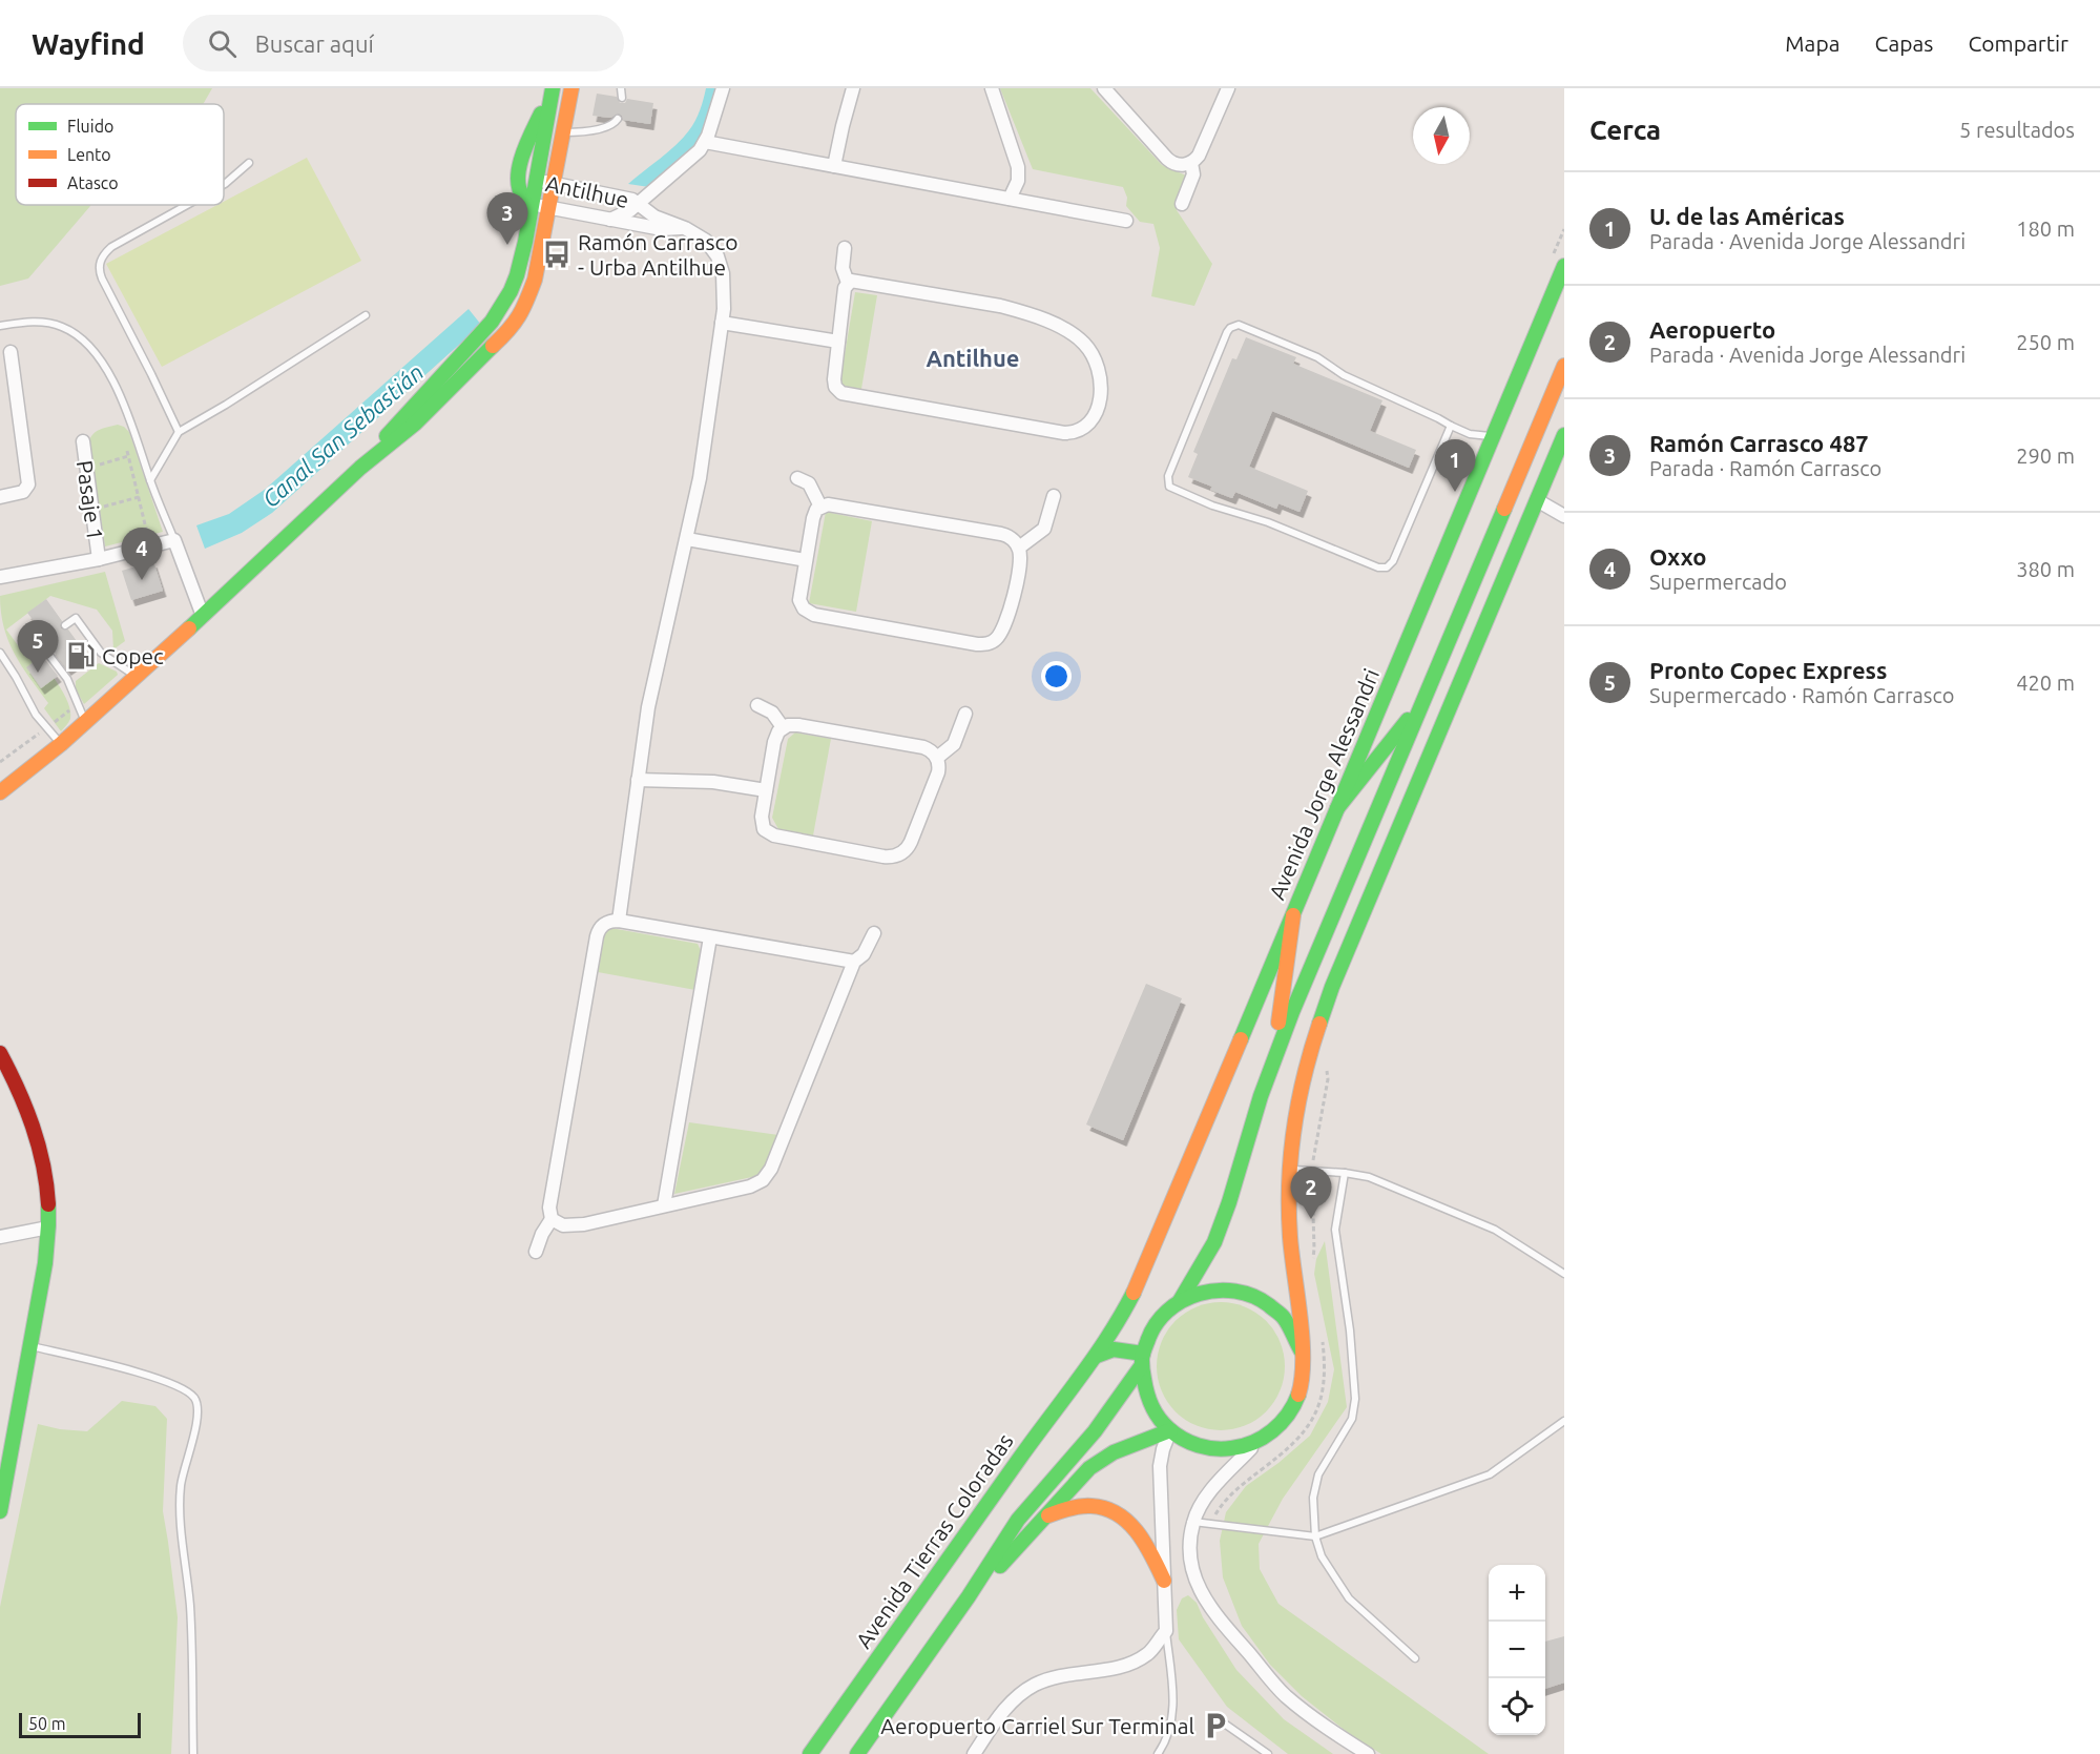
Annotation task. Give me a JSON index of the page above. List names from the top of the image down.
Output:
{
  "streets": {
    "main road": ["Avenida Jorge Alessandri", "Avenida Tierras Coloradas"],
    "street": ["Antilhue", "Pasaje 1"]
  },
  "crossings": [
    ["Avenida Jorge Alessandri", "Avenida Tierras Coloradas"]
  ],
  "districts": ["Antilhue"],
  "water": ["Canal San Sebastián"],
  "places": {
    "bus stop": ["Ramón Carrasco - Urba Antilhue"],
    "fuel station": ["Copec"],
    "parking": ["Aeropuerto Carriel Sur Terminal"]
  },
  "legend": ["Fluido", "Lento", "Atasco"],
  "scale_bar": "50 m",
  "north": "bottom",
  "page": {
    "header": "Wayfind",
    "search": "Buscar aquí",
    "nav": ["Mapa", "Capas", "Compartir"],
    "heading": ["Cerca", "5 resultados"],
    "list": [
      {
        "mark": "1",
        "name": "U. de las Américas",
        "note": "Parada · Avenida Jorge Alessandri",
        "value": "180 m"
      },
      {
        "mark": "2",
        "name": "Aeropuerto",
        "note": "Parada · Avenida Jorge Alessandri",
        "value": "250 m"
      },
      {
        "mark": "3",
        "name": "Ramón Carrasco 487",
        "note": "Parada · Ramón Carrasco",
        "value": "290 m"
      },
      {
        "mark": "4",
        "name": "Oxxo",
        "note": "Supermercado",
        "value": "380 m"
      },
      {
        "mark": "5",
        "name": "Pronto Copec Express",
        "note": "Supermercado · Ramón Carrasco",
        "value": "420 m"
      }
    ],
    "pins": [
      "3",
      "1",
      "4",
      "5",
      "2"
    ],
    "map_buttons": ["+", "−"],
    "scale": "50 m"
  }
}
